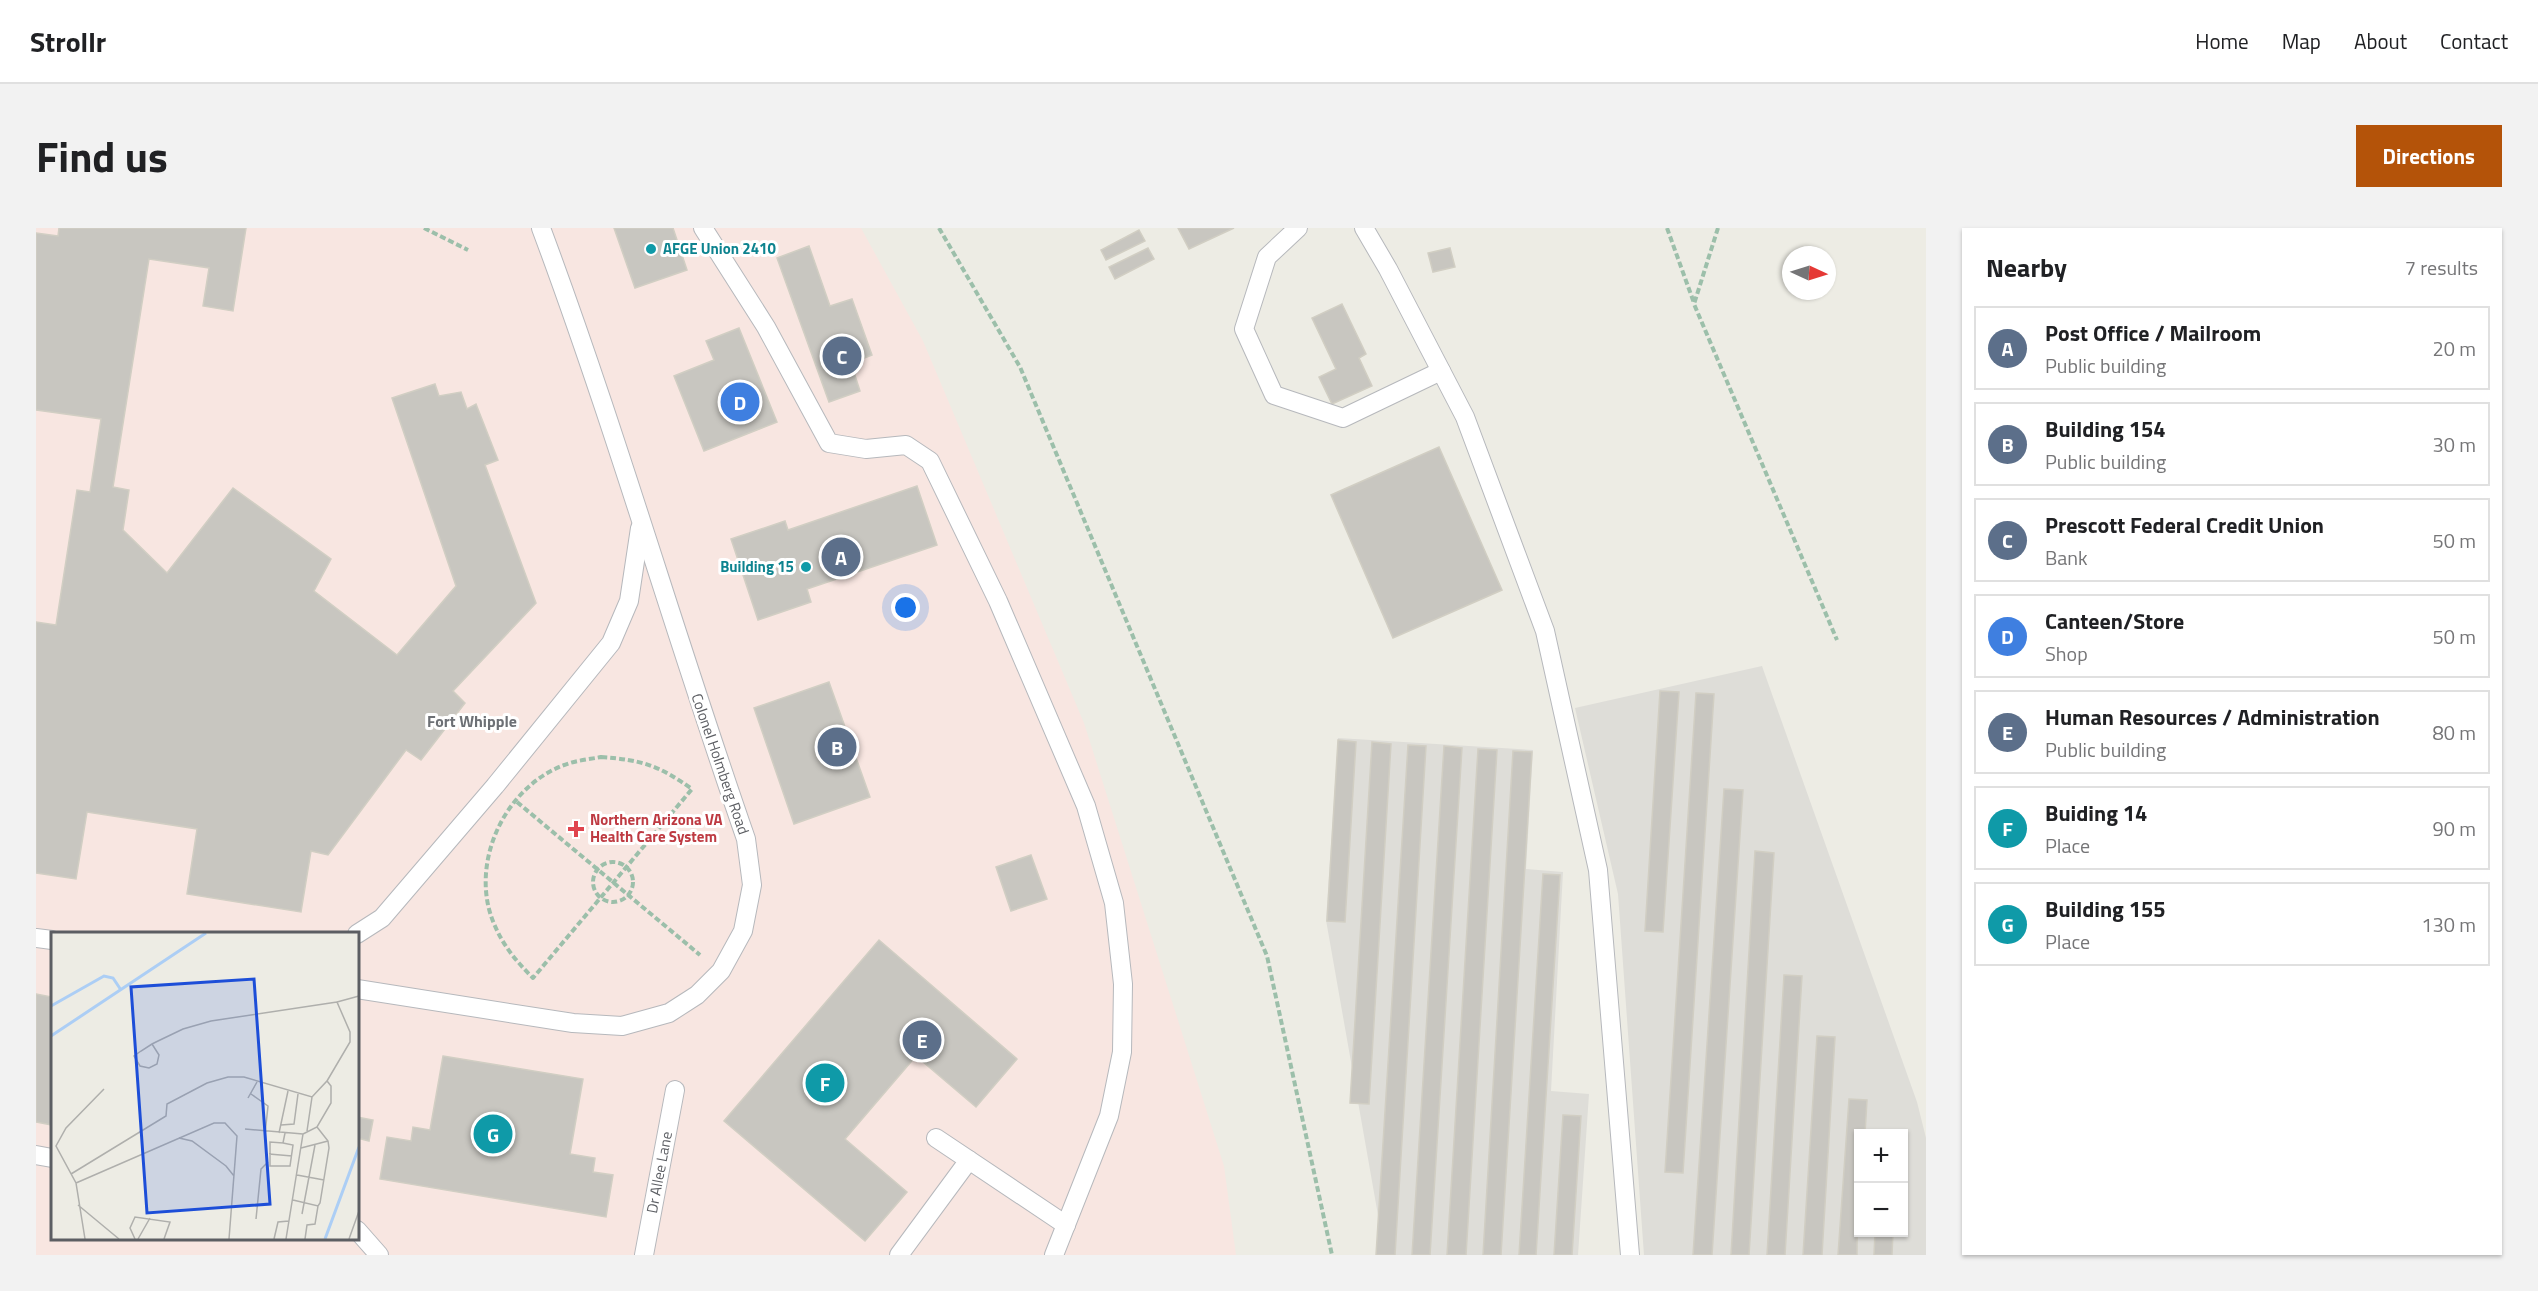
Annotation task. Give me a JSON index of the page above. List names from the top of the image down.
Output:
{
  "streets": {
    "lane": ["Colonel Holmberg Road", "Dr Allee Lane"]
  },
  "districts": ["Fort Whipple"],
  "places": {
    "other": ["AFGE Union 2410", "Building 15"],
    "health": ["Northern Arizona VA Health Care System"]
  },
  "north": "right",
  "page": {
    "header": "Strollr",
    "nav": [
      "Home",
      "Map",
      "About",
      "Contact"
    ],
    "title": "Find us",
    "buttons": "Directions",
    "heading": ["Nearby", "7 results"],
    "list": [
      {
        "mark": "A",
        "name": "Post Office / Mailroom",
        "note": "Public building",
        "value": "20 m"
      },
      {
        "mark": "B",
        "name": "Building 154",
        "note": "Public building",
        "value": "30 m"
      },
      {
        "mark": "C",
        "name": "Prescott Federal Credit Union",
        "note": "Bank",
        "value": "50 m"
      },
      {
        "mark": "D",
        "name": "Canteen/Store",
        "note": "Shop",
        "value": "50 m"
      },
      {
        "mark": "E",
        "name": "Human Resources / Administration",
        "note": "Public building",
        "value": "80 m"
      },
      {
        "mark": "F",
        "name": "Buiding 14",
        "note": "Place",
        "value": "90 m"
      },
      {
        "mark": "G",
        "name": "Building 155",
        "note": "Place",
        "value": "130 m"
      }
    ],
    "pins": [
      "C",
      "D",
      "A",
      "B",
      "E",
      "F",
      "G"
    ],
    "map_buttons": ["+", "−"]
  }
}
